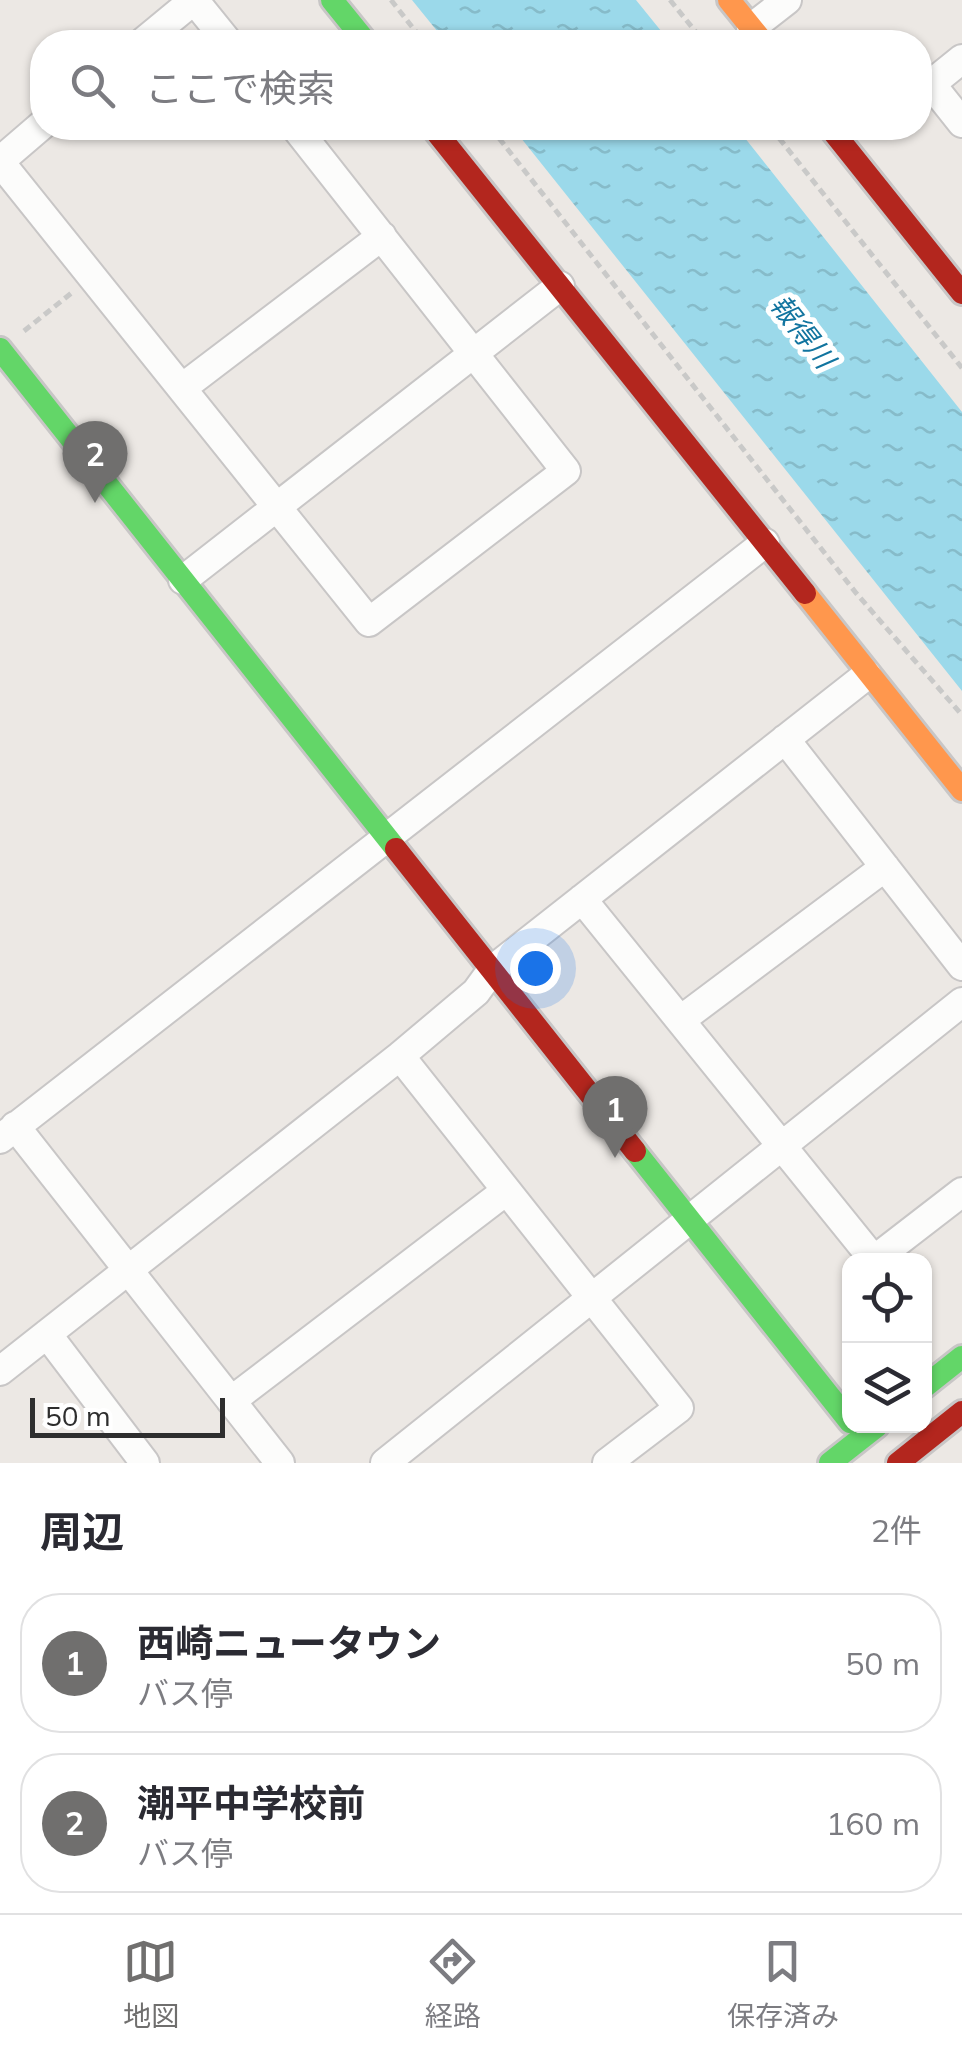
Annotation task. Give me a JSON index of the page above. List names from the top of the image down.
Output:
{
  "water": ["報得川"],
  "scale_bar": "50 m",
  "page": {
    "search": "ここで検索",
    "pins": ["2", "1"],
    "scale": "50 m",
    "heading": ["周辺", "2件"],
    "list": [
      {
        "mark": "1",
        "name": "西崎ニュータウン",
        "note": "バス停",
        "value": "50 m"
      },
      {
        "mark": "2",
        "name": "潮平中学校前",
        "note": "バス停",
        "value": "160 m"
      }
    ],
    "nav": ["地図", "経路", "保存済み"]
  }
}
